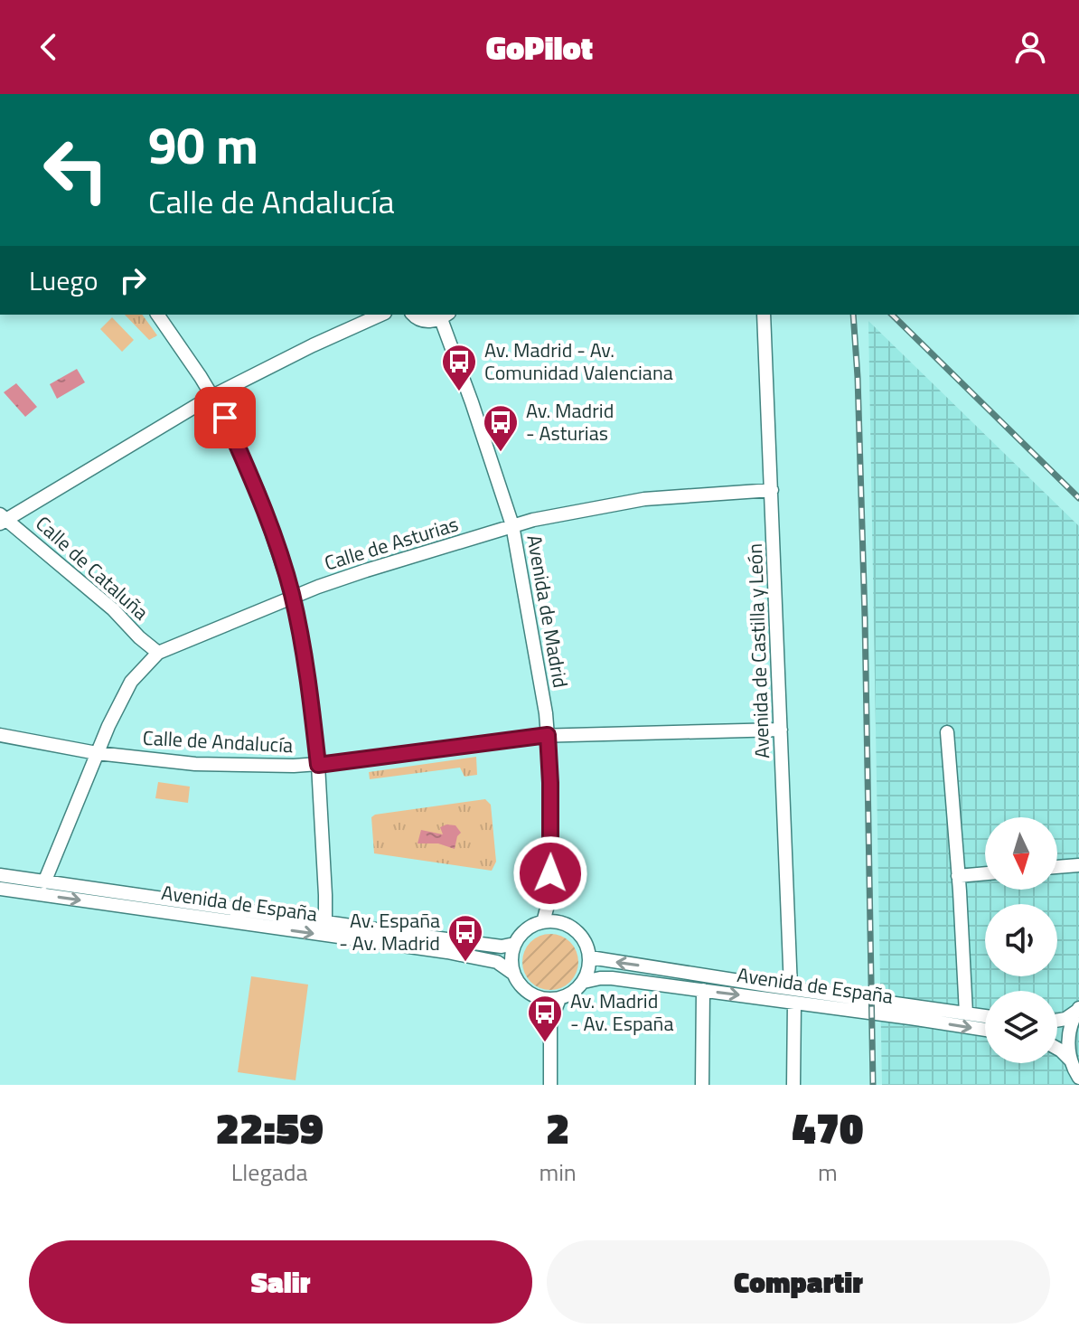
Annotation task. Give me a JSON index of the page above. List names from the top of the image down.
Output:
{
  "streets": {
    "street": [
      "Calle de Asturias",
      "Calle de Cataluña",
      "Avenida de Madrid",
      "Avenida de Castilla y León",
      "Calle de Andalucía",
      "Avenida de España"
    ]
  },
  "crossings": [
    ["Calle de Asturias", "Calle de Cataluña"],
    ["Calle de Asturias", "Avenida de Madrid"],
    ["Calle de Asturias", "Avenida de Castilla y León"],
    ["Calle de Asturias", "Calle de Andalucía"],
    ["Calle de Asturias", "Avenida de España"],
    ["Avenida de Madrid", "Calle de Andalucía"],
    ["Avenida de Madrid", "Avenida de España"],
    ["Avenida de Castilla y León", "Calle de Andalucía"],
    ["Avenida de Castilla y León", "Avenida de España"]
  ],
  "places": {
    "bus stop": [
      "Av. Madrid - Av. Comunidad Valenciana",
      "Av. Madrid - Asturias",
      "Av. España - Av. Madrid",
      "Av. Madrid - Av. España"
    ]
  },
  "north": "bottom",
  "page": {
    "header": "GoPilot",
    "turn": ["90 m", "Calle de Andalucía"],
    "then": "Luego",
    "eta": [
      "22:59",
      "Llegada",
      "2",
      "min",
      "470",
      "m"
    ],
    "buttons": ["Salir", "Compartir"]
  }
}
